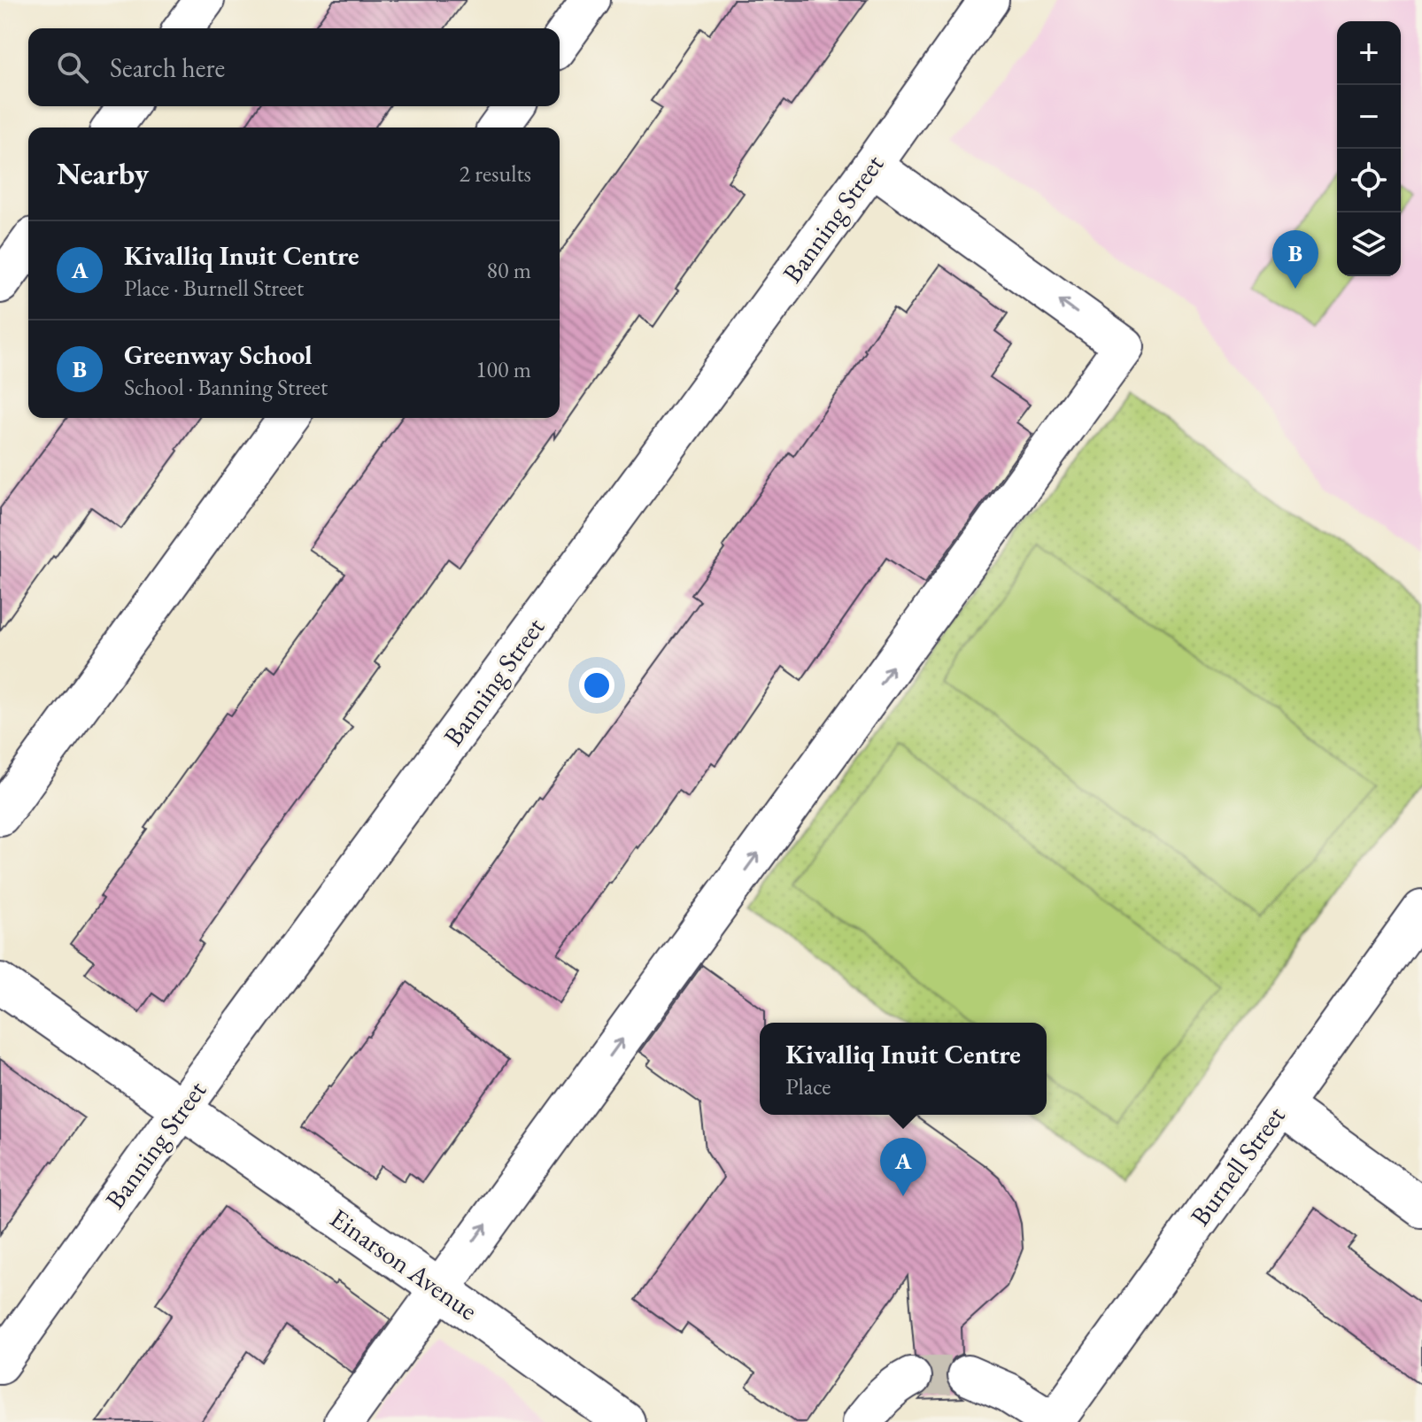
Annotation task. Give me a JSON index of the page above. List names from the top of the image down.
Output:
{
  "streets": {
    "street": ["Banning Street", "Burnell Street", "Einarson Avenue"]
  },
  "crossings": [
    ["Banning Street", "Einarson Avenue"]
  ],
  "page": {
    "map_buttons": ["+", "−"],
    "search": "Search here",
    "heading": ["Nearby", "2 results"],
    "list": [
      {
        "mark": "A",
        "name": "Kivalliq Inuit Centre",
        "note": "Place · Burnell Street",
        "value": "80 m"
      },
      {
        "mark": "B",
        "name": "Greenway School",
        "note": "School · Banning Street",
        "value": "100 m"
      }
    ],
    "pins": ["B", "A"],
    "popup": ["Kivalliq Inuit Centre", "Place"]
  }
}
